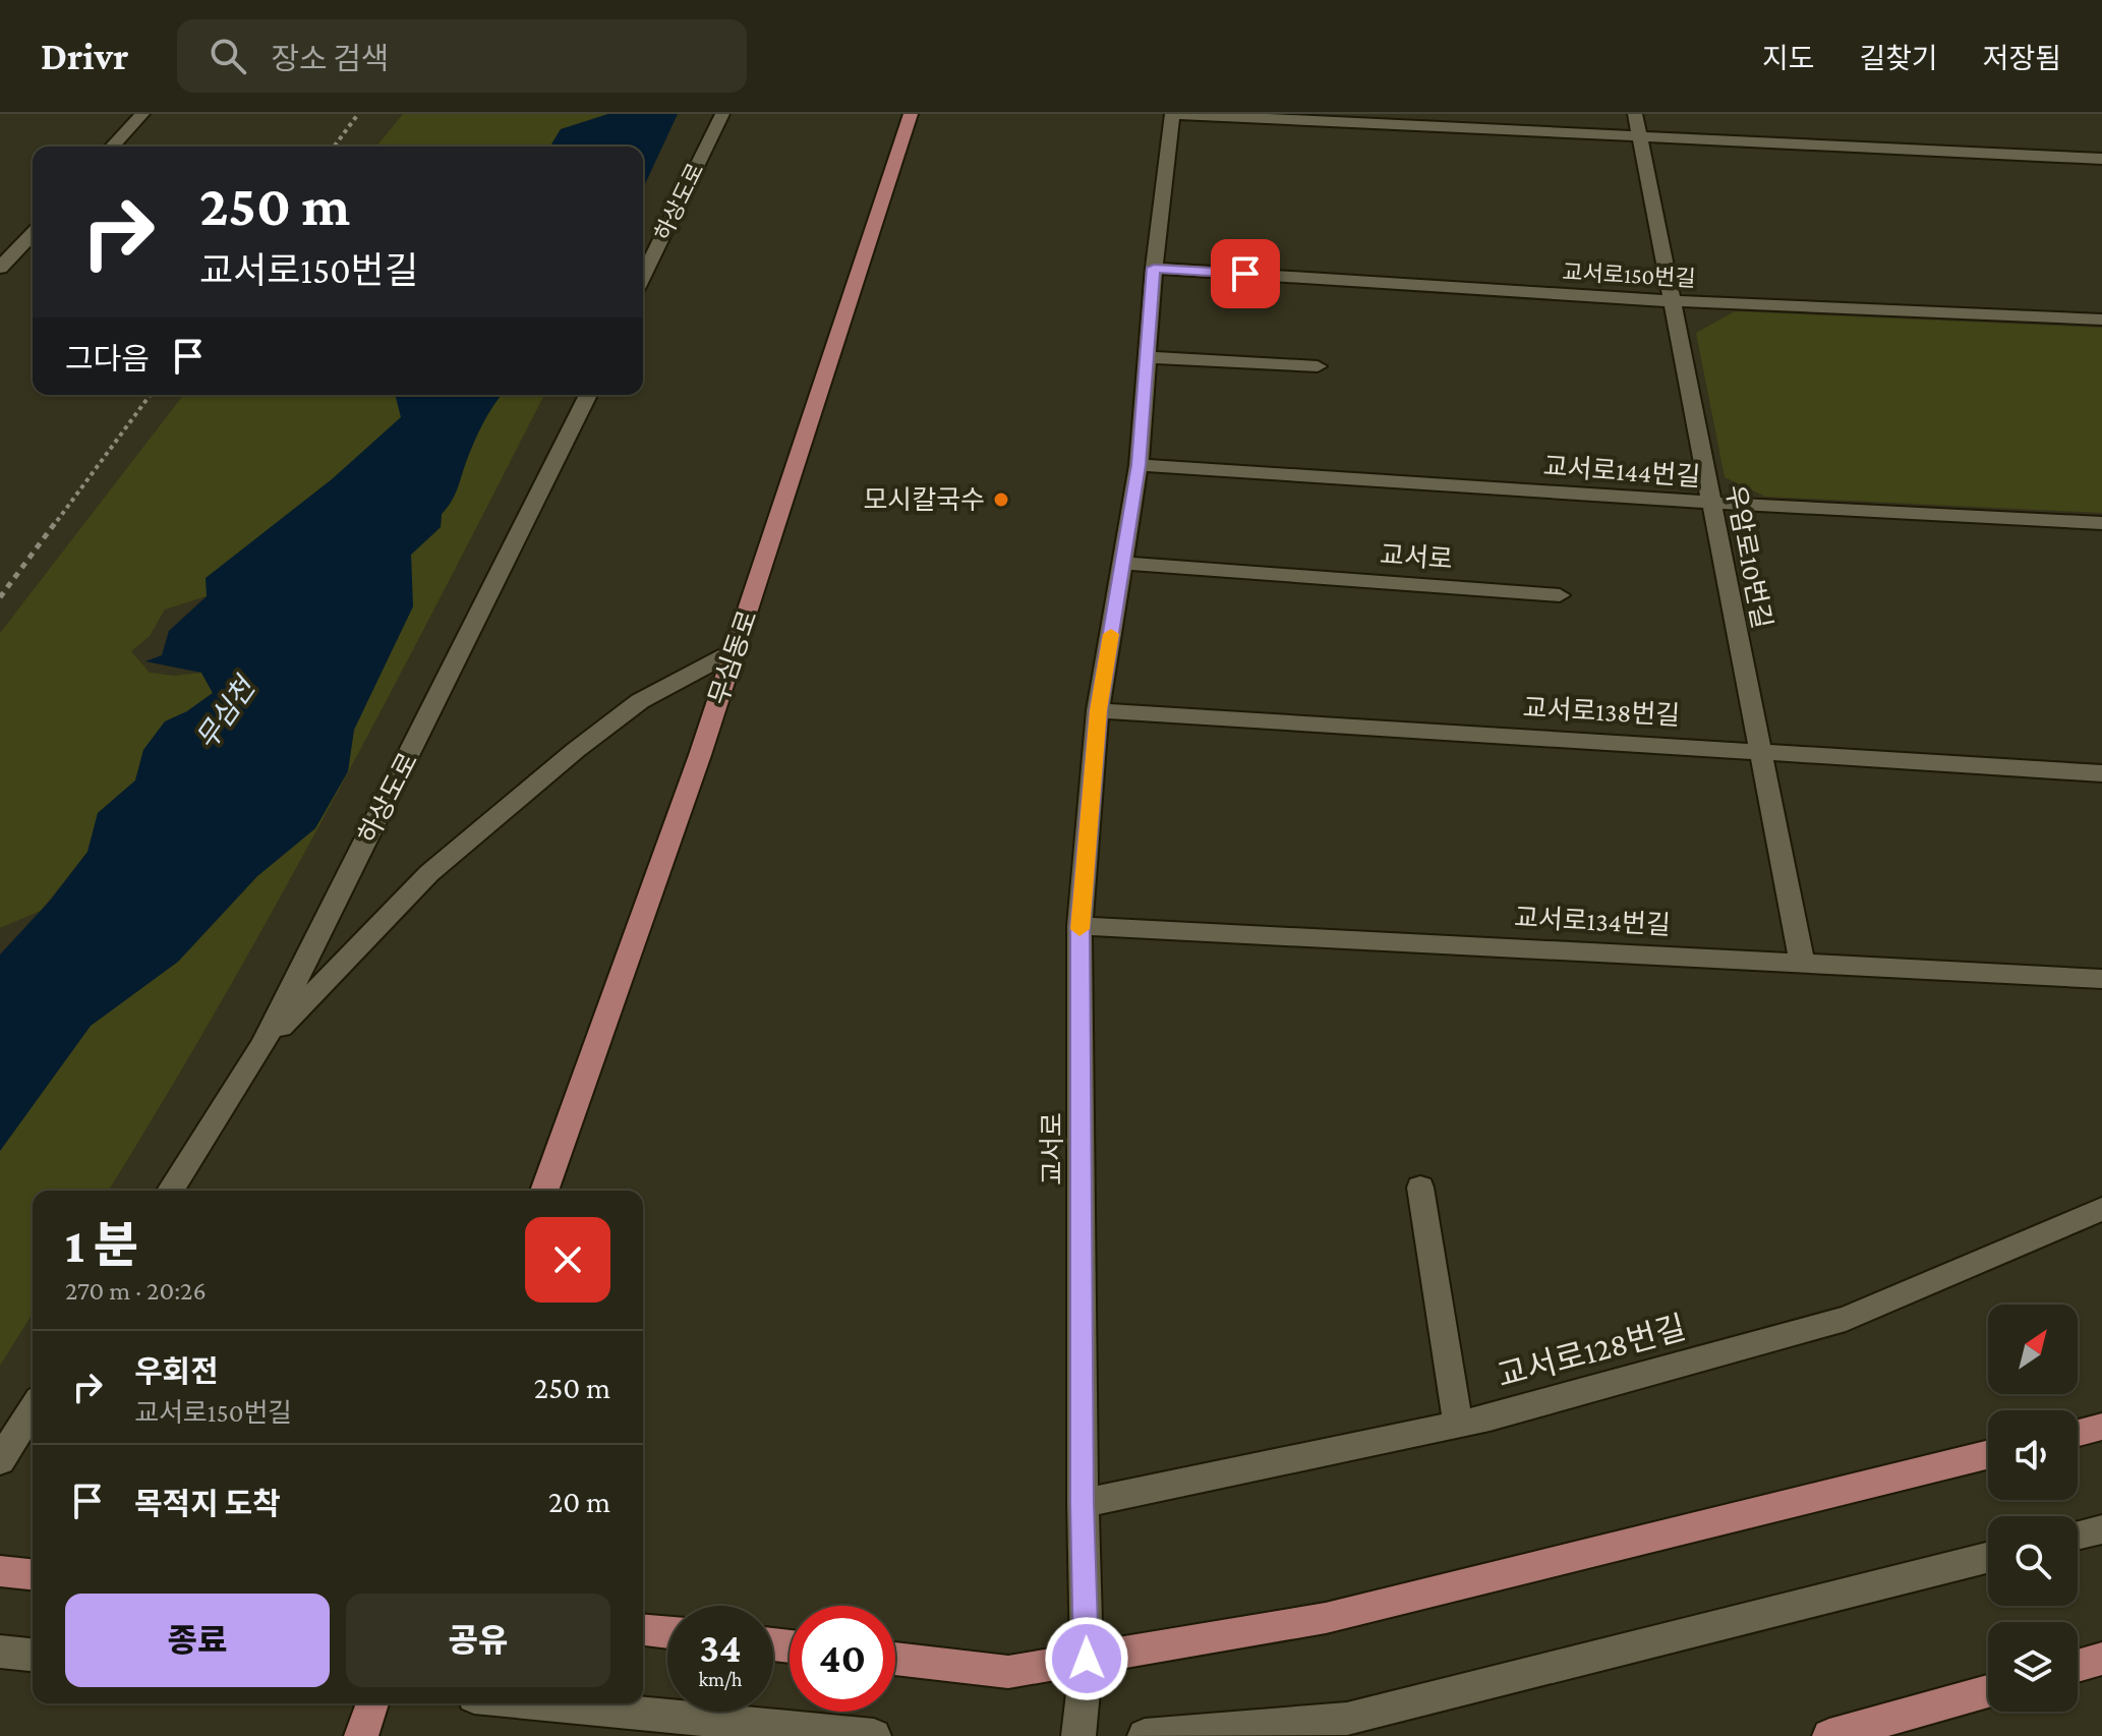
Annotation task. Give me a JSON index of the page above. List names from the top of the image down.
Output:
{
  "streets": {
    "main road": ["무심동로"],
    "street": [
      "하상도로",
      "교서로150번길",
      "교서로144번길",
      "교서로",
      "우암로10번길",
      "교서로138번길",
      "교서로134번길",
      "교서로128번길"
    ]
  },
  "crossings": [
    ["교서로150번길", "교서로"],
    ["교서로150번길", "우암로10번길"],
    ["교서로144번길", "교서로"],
    ["교서로144번길", "우암로10번길"],
    ["교서로", "교서로138번길"],
    ["교서로", "교서로134번길"],
    ["교서로", "교서로128번길"],
    ["우암로10번길", "교서로138번길"],
    ["우암로10번길", "교서로134번길"]
  ],
  "water": ["무심천"],
  "places": ["모시칼국수"],
  "north": "top right",
  "page": {
    "header": "Drivr",
    "search": "장소 검색",
    "nav": ["지도", "길찾기", "저장됨"],
    "turn": ["250 m", "교서로150번길"],
    "then": "그다음",
    "heading": ["1 분", "270 m · 20:26"],
    "list": [
      {
        "name": "우회전",
        "note": "교서로150번길",
        "value": "250 m"
      },
      {
        "name": "목적지 도착",
        "value": "20 m"
      }
    ],
    "buttons": ["종료", "공유"],
    "speed": "34 km/h",
    "limit": "40"
  }
}
